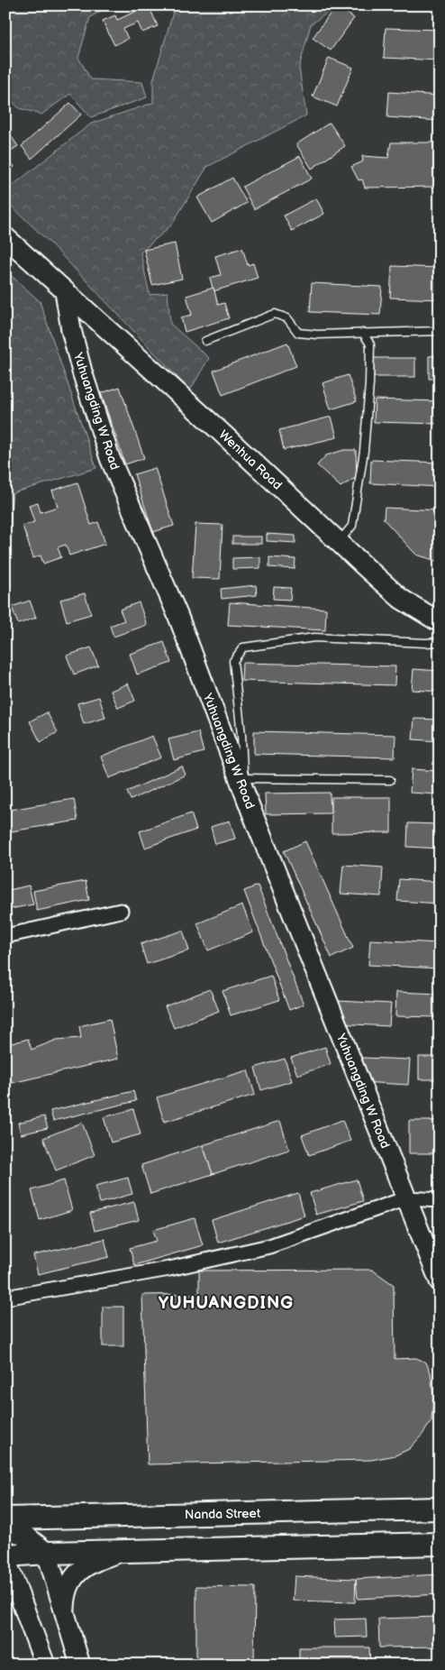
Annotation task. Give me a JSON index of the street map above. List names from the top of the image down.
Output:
{
  "streets": {
    "main road": ["Nanda Street"],
    "street": ["Yuhuangding W Road", "Wenhua Road"]
  },
  "crossings": [
    ["Yuhuangding W Road", "Wenhua Road"]
  ],
  "districts": ["YUHUANGDING"]
}
